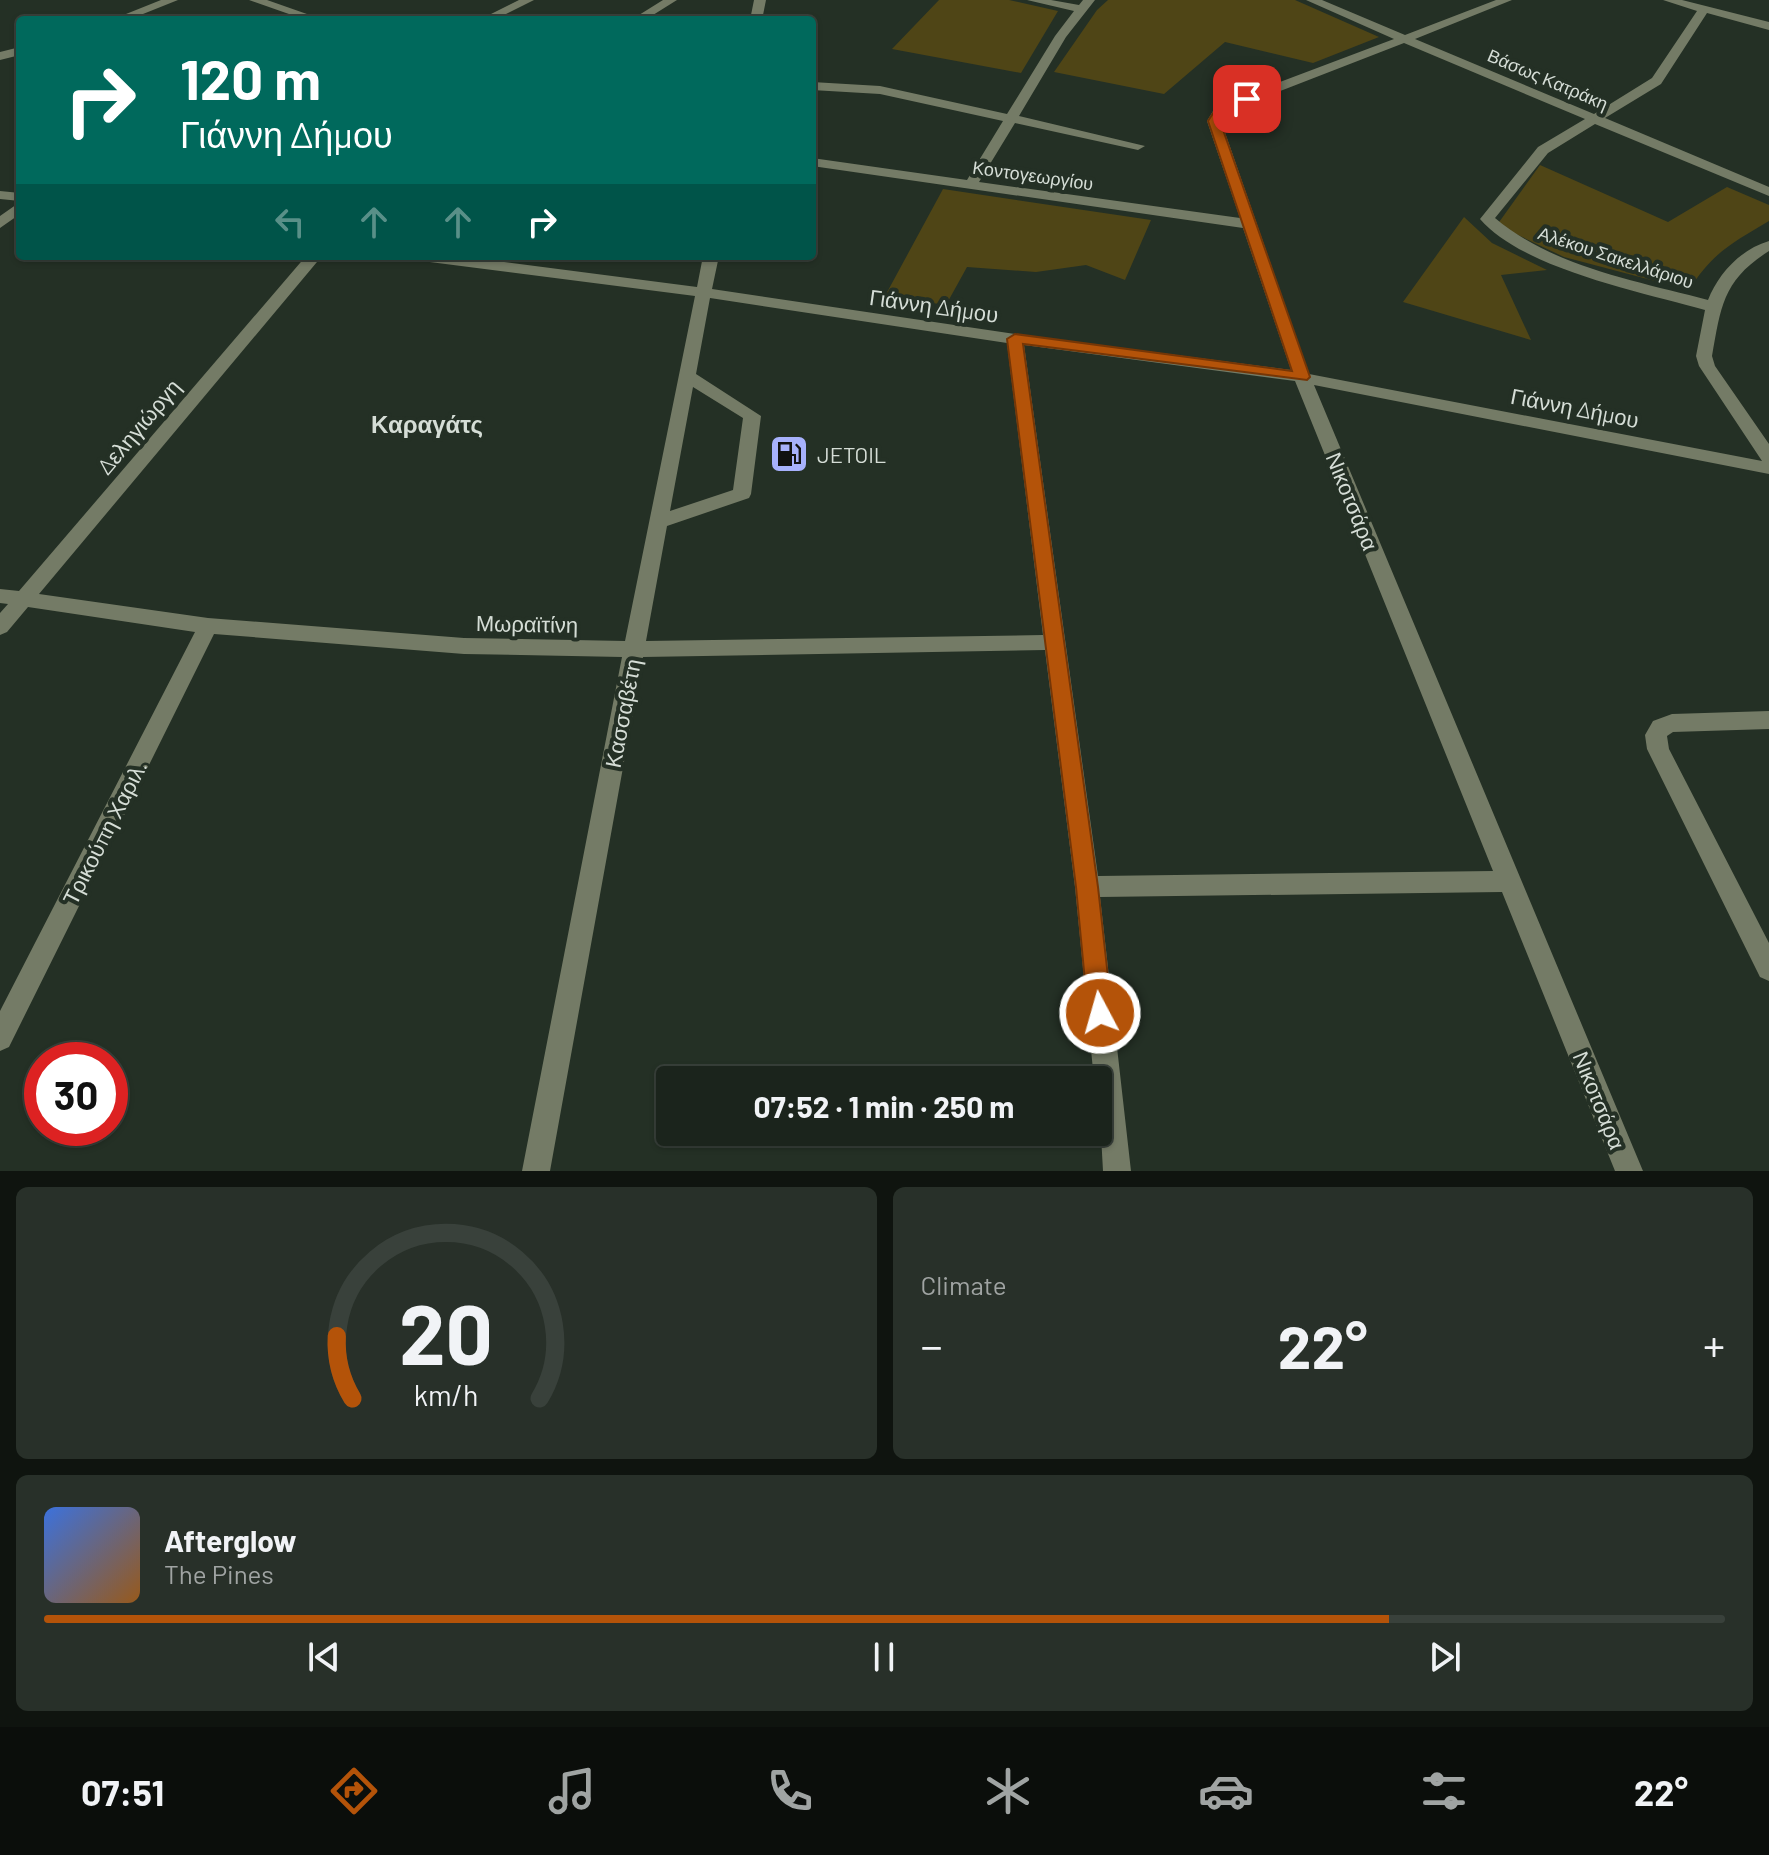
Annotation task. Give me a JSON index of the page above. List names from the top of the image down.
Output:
{
  "streets": {
    "street": [
      "Βάσως Κατράκη",
      "Κοντογεωργίου",
      "Αλέκου Σακελλάριου",
      "Γιάννη Δήμου",
      "Δεληγιώργη",
      "Νικοτσάρα",
      "Μωραϊτίνη",
      "Κασσαβέτη",
      "Τρικούπη Χαριλ."
    ]
  },
  "crossings": [
    ["Βάσως Κατράκη", "Αλέκου Σακελλάριου"],
    ["Βάσως Κατράκη", "Νικοτσάρα"],
    ["Κοντογεωργίου", "Νικοτσάρα"],
    ["Γιάννη Δήμου", "Νικοτσάρα"],
    ["Γιάννη Δήμου", "Κασσαβέτη"],
    ["Δεληγιώργη", "Μωραϊτίνη"],
    ["Μωραϊτίνη", "Κασσαβέτη"],
    ["Μωραϊτίνη", "Τρικούπη Χαριλ."]
  ],
  "districts": ["Καραγάτς"],
  "places": {
    "fuel station": ["JETOIL"]
  },
  "page": {
    "turn": ["120 m", "Γιάννη Δήμου"],
    "limit": "30",
    "trip": "07:52 · 1 min · 250 m",
    "tile": "Climate",
    "heat": ["−", "22°", "+"],
    "song": ["Afterglow", "The Pines"],
    "tabs": ["07:51", "22°"],
    "gauge": ["20", "km/h"]
  }
}
